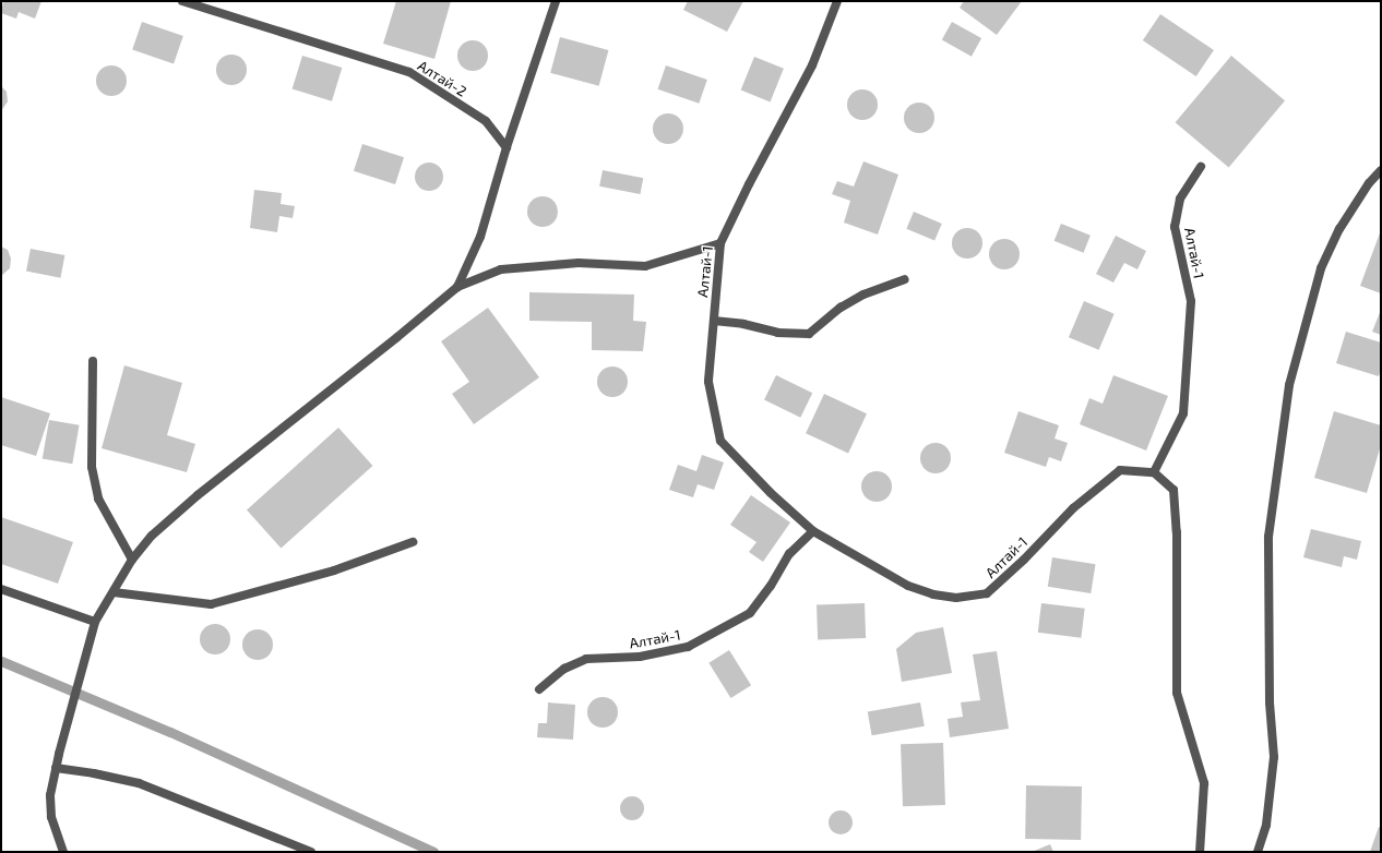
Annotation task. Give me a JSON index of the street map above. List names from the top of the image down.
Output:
{
  "streets": {
    "street": ["Алтай-2", "Алтай-1"]
  }
}
